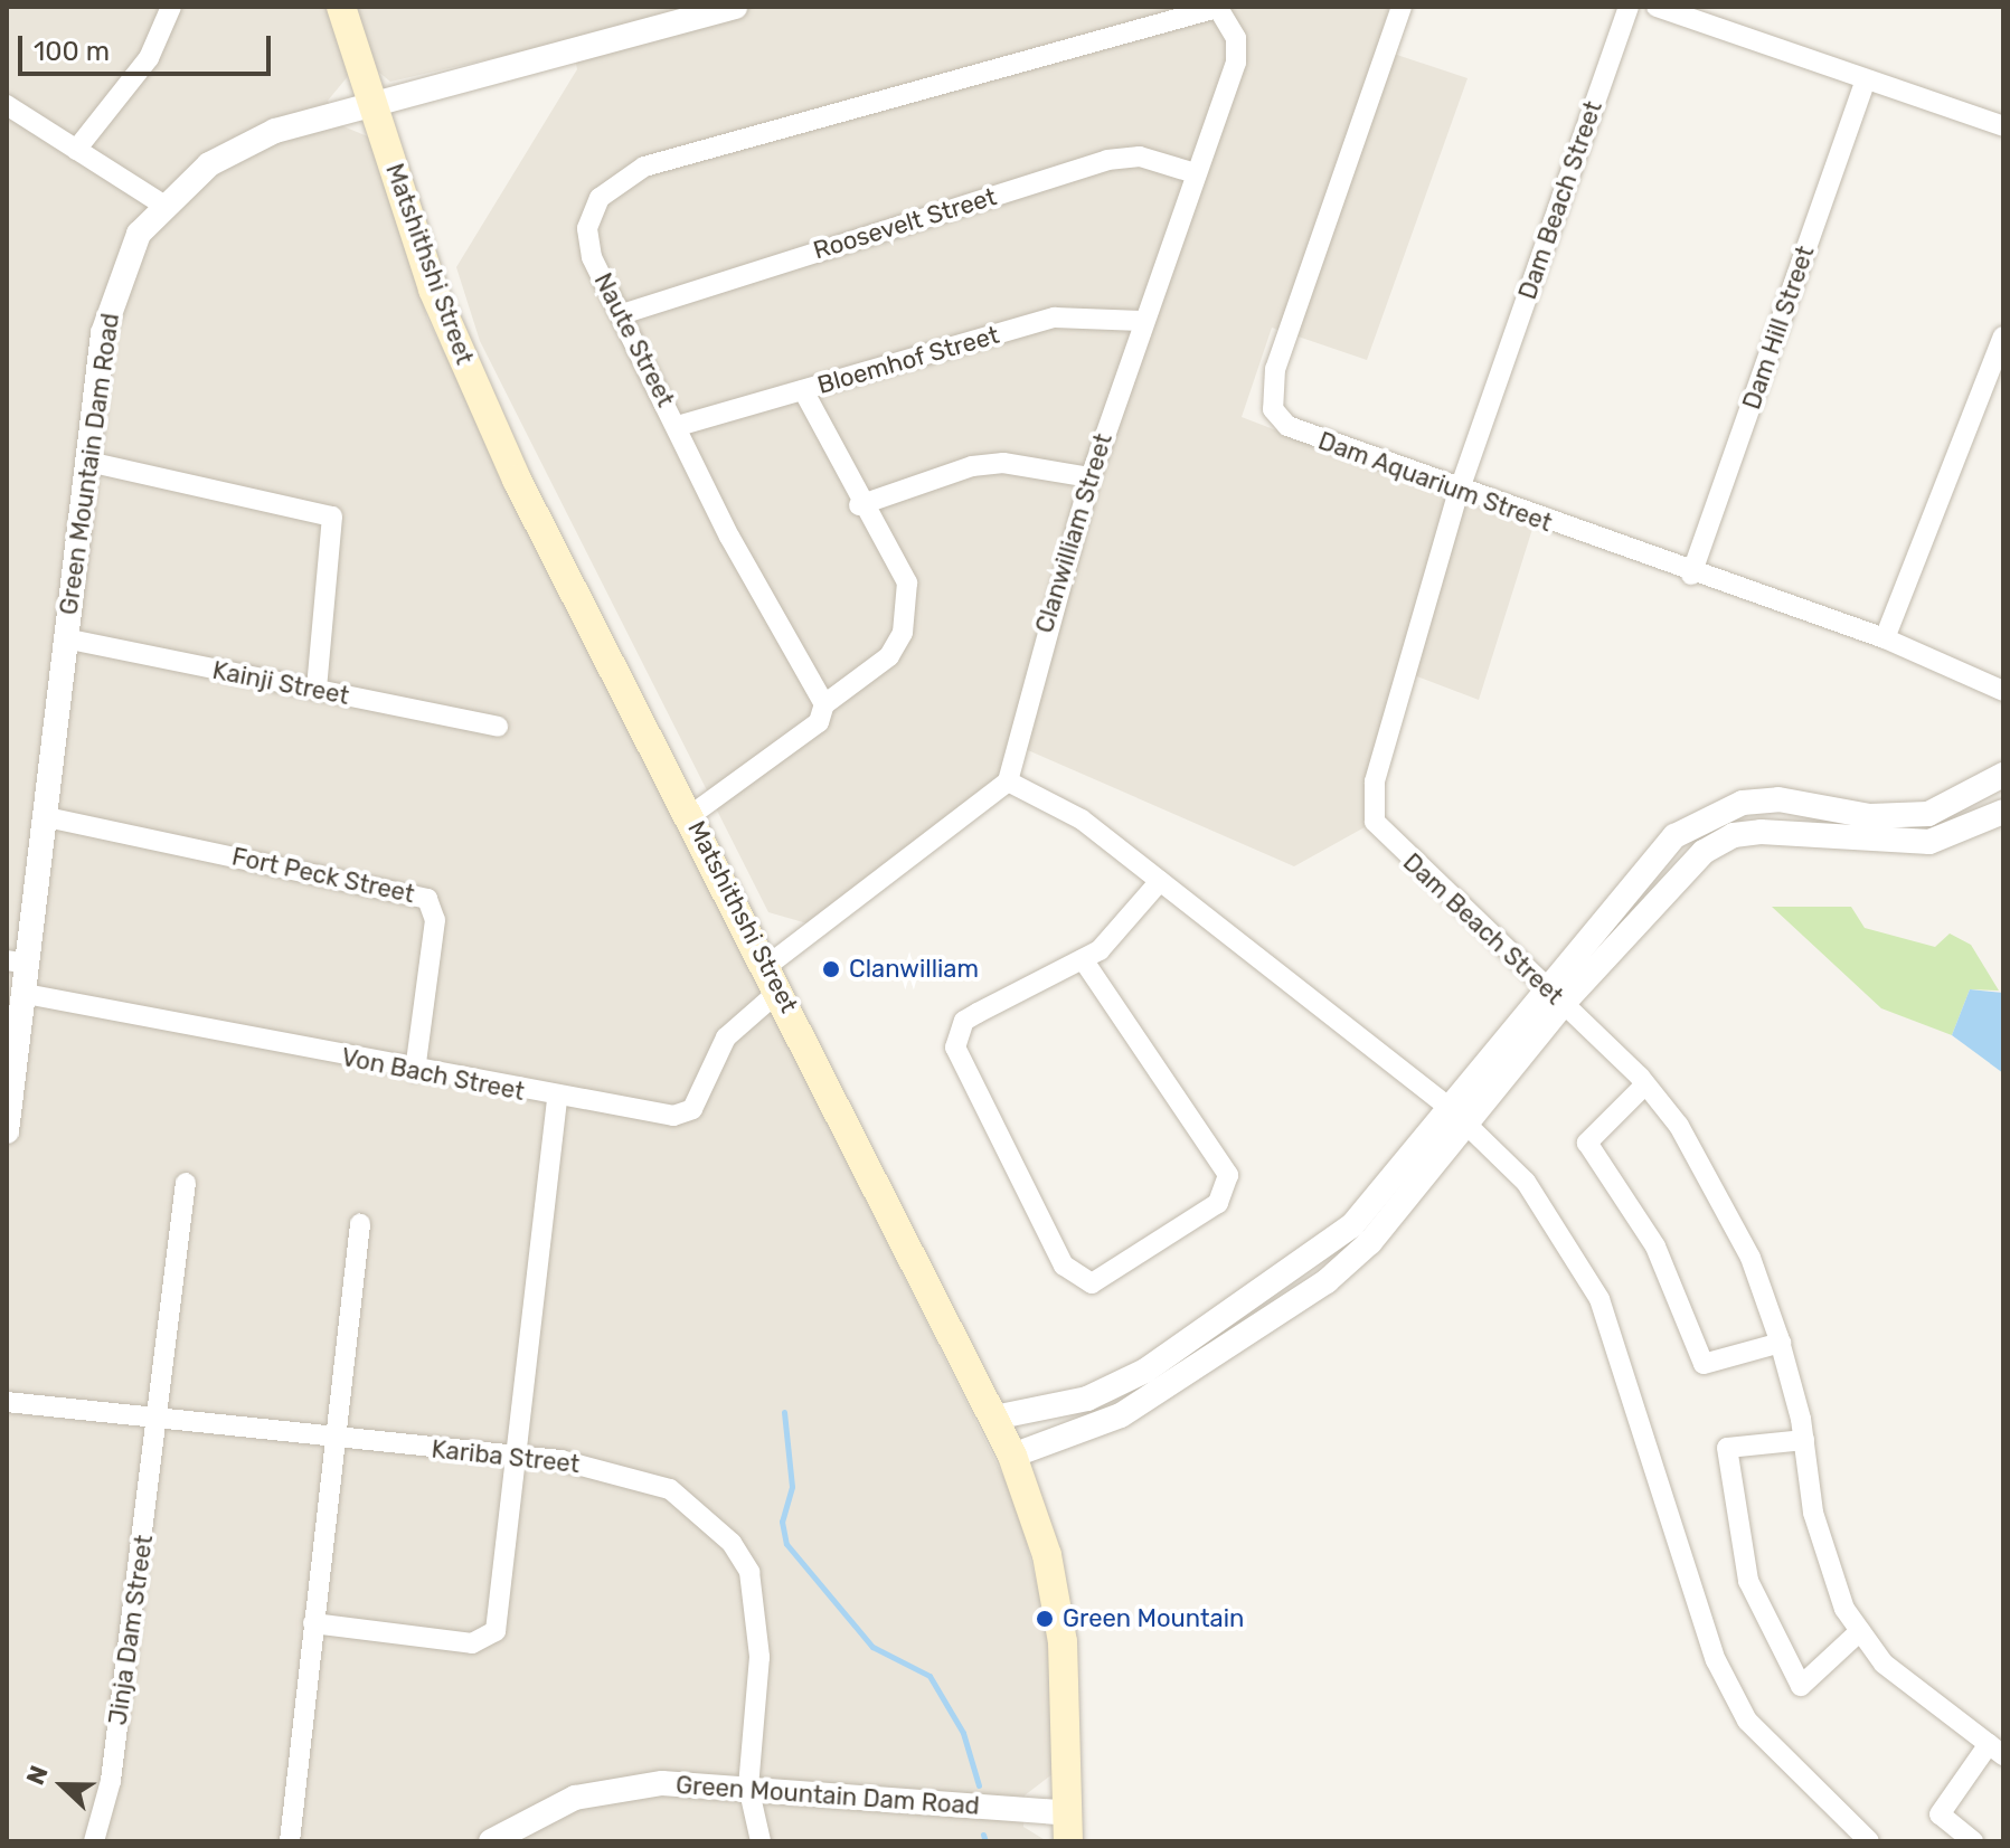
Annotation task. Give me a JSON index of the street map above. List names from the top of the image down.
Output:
{
  "streets": {
    "main road": ["Matshithshi Street"],
    "street": [
      "Dam Beach Street",
      "Roosevelt Street",
      "Dam Hill Street",
      "Naute Street",
      "Bloemhof Street",
      "Green Mountain Dam Road",
      "Dam Aquarium Street",
      "Clanwilliam Street",
      "Kainji Street",
      "Fort Peck Street",
      "Von Bach Street",
      "Kariba Street",
      "Jinja Dam Street"
    ]
  },
  "crossings": [
    ["Dam Beach Street", "Dam Aquarium Street"],
    ["Roosevelt Street", "Naute Street"],
    ["Roosevelt Street", "Clanwilliam Street"],
    ["Matshithshi Street", "Green Mountain Dam Road"],
    ["Matshithshi Street", "Von Bach Street"],
    ["Dam Hill Street", "Dam Aquarium Street"],
    ["Naute Street", "Bloemhof Street"],
    ["Naute Street", "Clanwilliam Street"],
    ["Bloemhof Street", "Clanwilliam Street"],
    ["Green Mountain Dam Road", "Kainji Street"],
    ["Green Mountain Dam Road", "Fort Peck Street"],
    ["Green Mountain Dam Road", "Von Bach Street"],
    ["Green Mountain Dam Road", "Kariba Street"],
    ["Fort Peck Street", "Von Bach Street"],
    ["Kariba Street", "Jinja Dam Street"]
  ],
  "places": ["Clanwilliam", "Green Mountain"],
  "scale_bar": "100 m",
  "north": "left"
}
